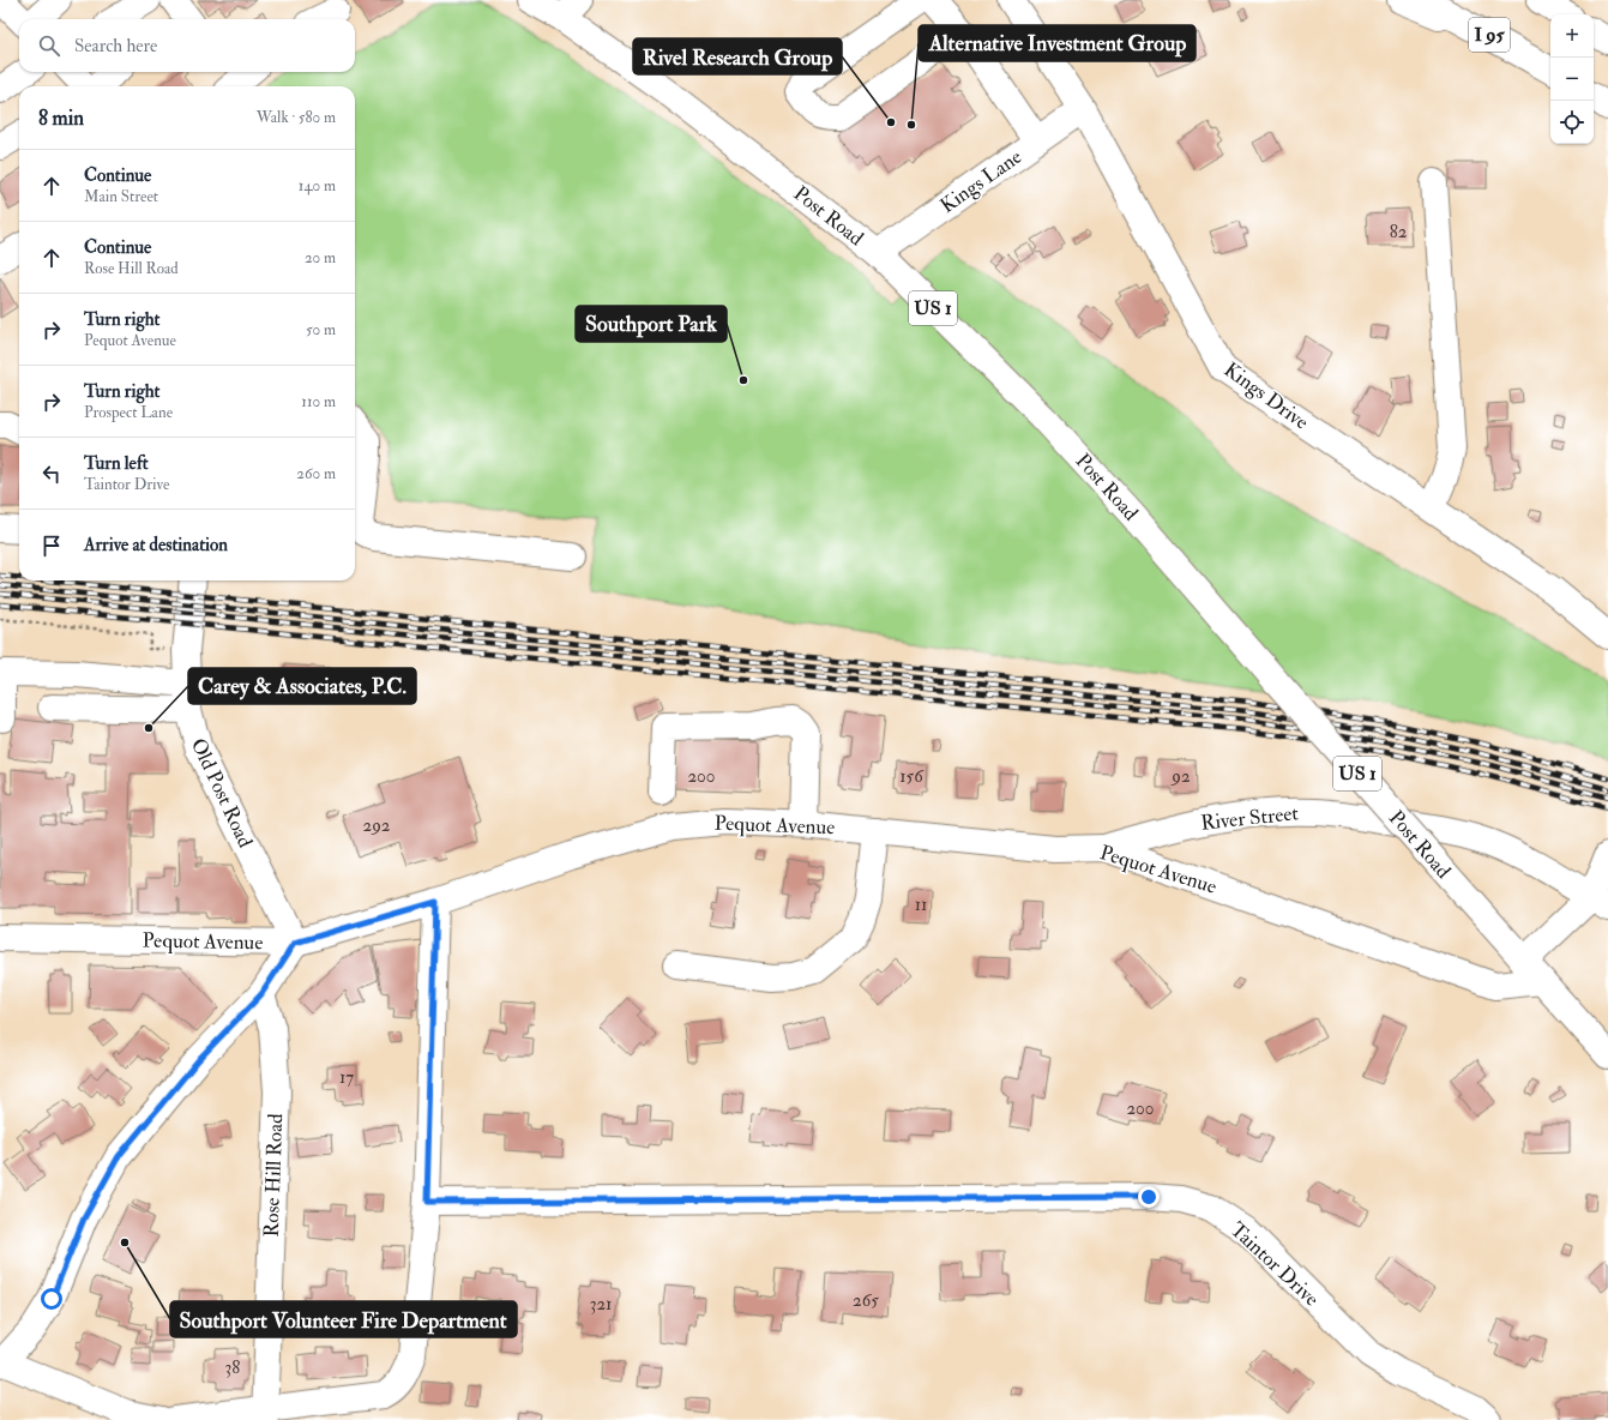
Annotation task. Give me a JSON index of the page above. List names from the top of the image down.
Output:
{
  "streets": {
    "main road": [
      "I 95",
      "Kings Lane",
      "Post Road",
      "US 1",
      "Kings Drive",
      "Old Post Road",
      "River Street",
      "Pequot Avenue",
      "Rose Hill Road",
      "Taintor Drive"
    ]
  },
  "crossings": [
    ["Kings Lane", "Post Road"],
    ["Kings Lane", "Kings Drive"],
    ["Post Road", "Pequot Avenue"],
    ["Old Post Road", "Pequot Avenue"],
    ["River Street", "Pequot Avenue"]
  ],
  "places": [
    "Rivel Research Group",
    "Alternative Investment Group",
    "Southport Park",
    "Carey & Associates, P.C.",
    "Southport Volunteer Fire Department"
  ],
  "house_numbers": [
    "82",
    "200",
    "156",
    "92",
    "292",
    "11",
    "17",
    "200",
    "265",
    "321",
    "38"
  ],
  "page": {
    "map_buttons": ["+", "−"],
    "search": "Search here",
    "heading": ["8 min", "Walk · 580 m"],
    "list": [
      ["Continue", "Main Street", "140 m"],
      ["Continue", "Rose Hill Road", "20 m"],
      ["Turn right", "Pequot Avenue", "50 m"],
      ["Turn right", "Prospect Lane", "110 m"],
      ["Turn left", "Taintor Drive", "260 m"],
      "Arrive at destination"
    ]
  }
}
